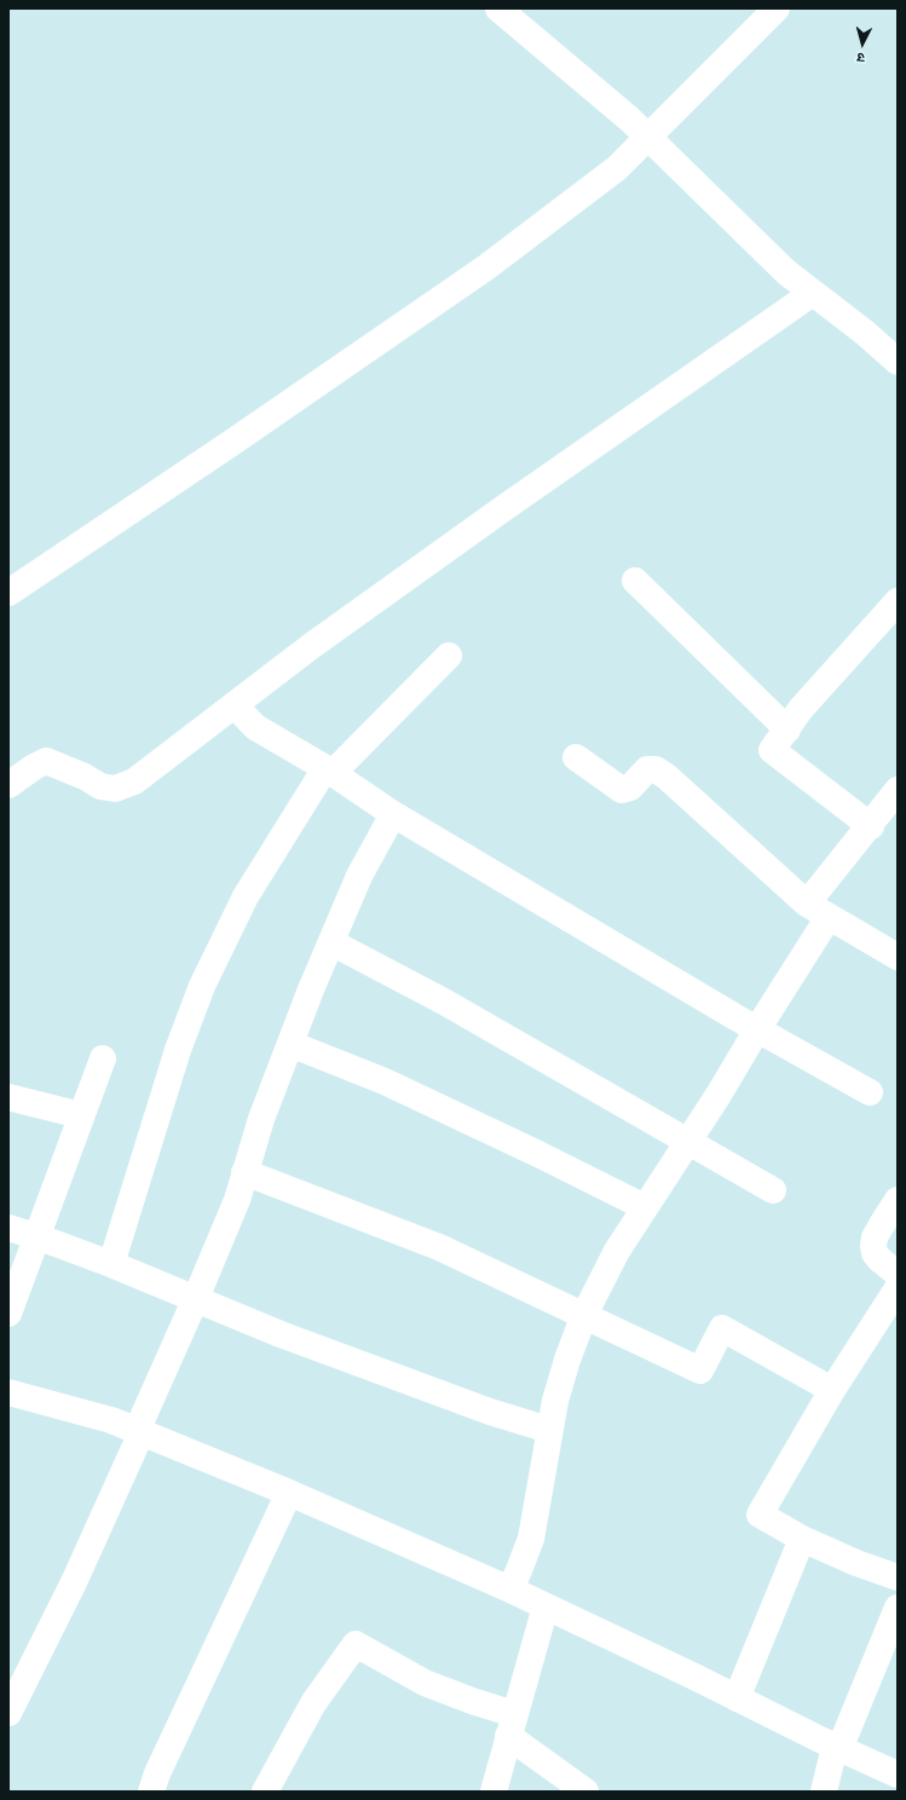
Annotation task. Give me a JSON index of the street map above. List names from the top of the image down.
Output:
{
  "north": "bottom"
}
